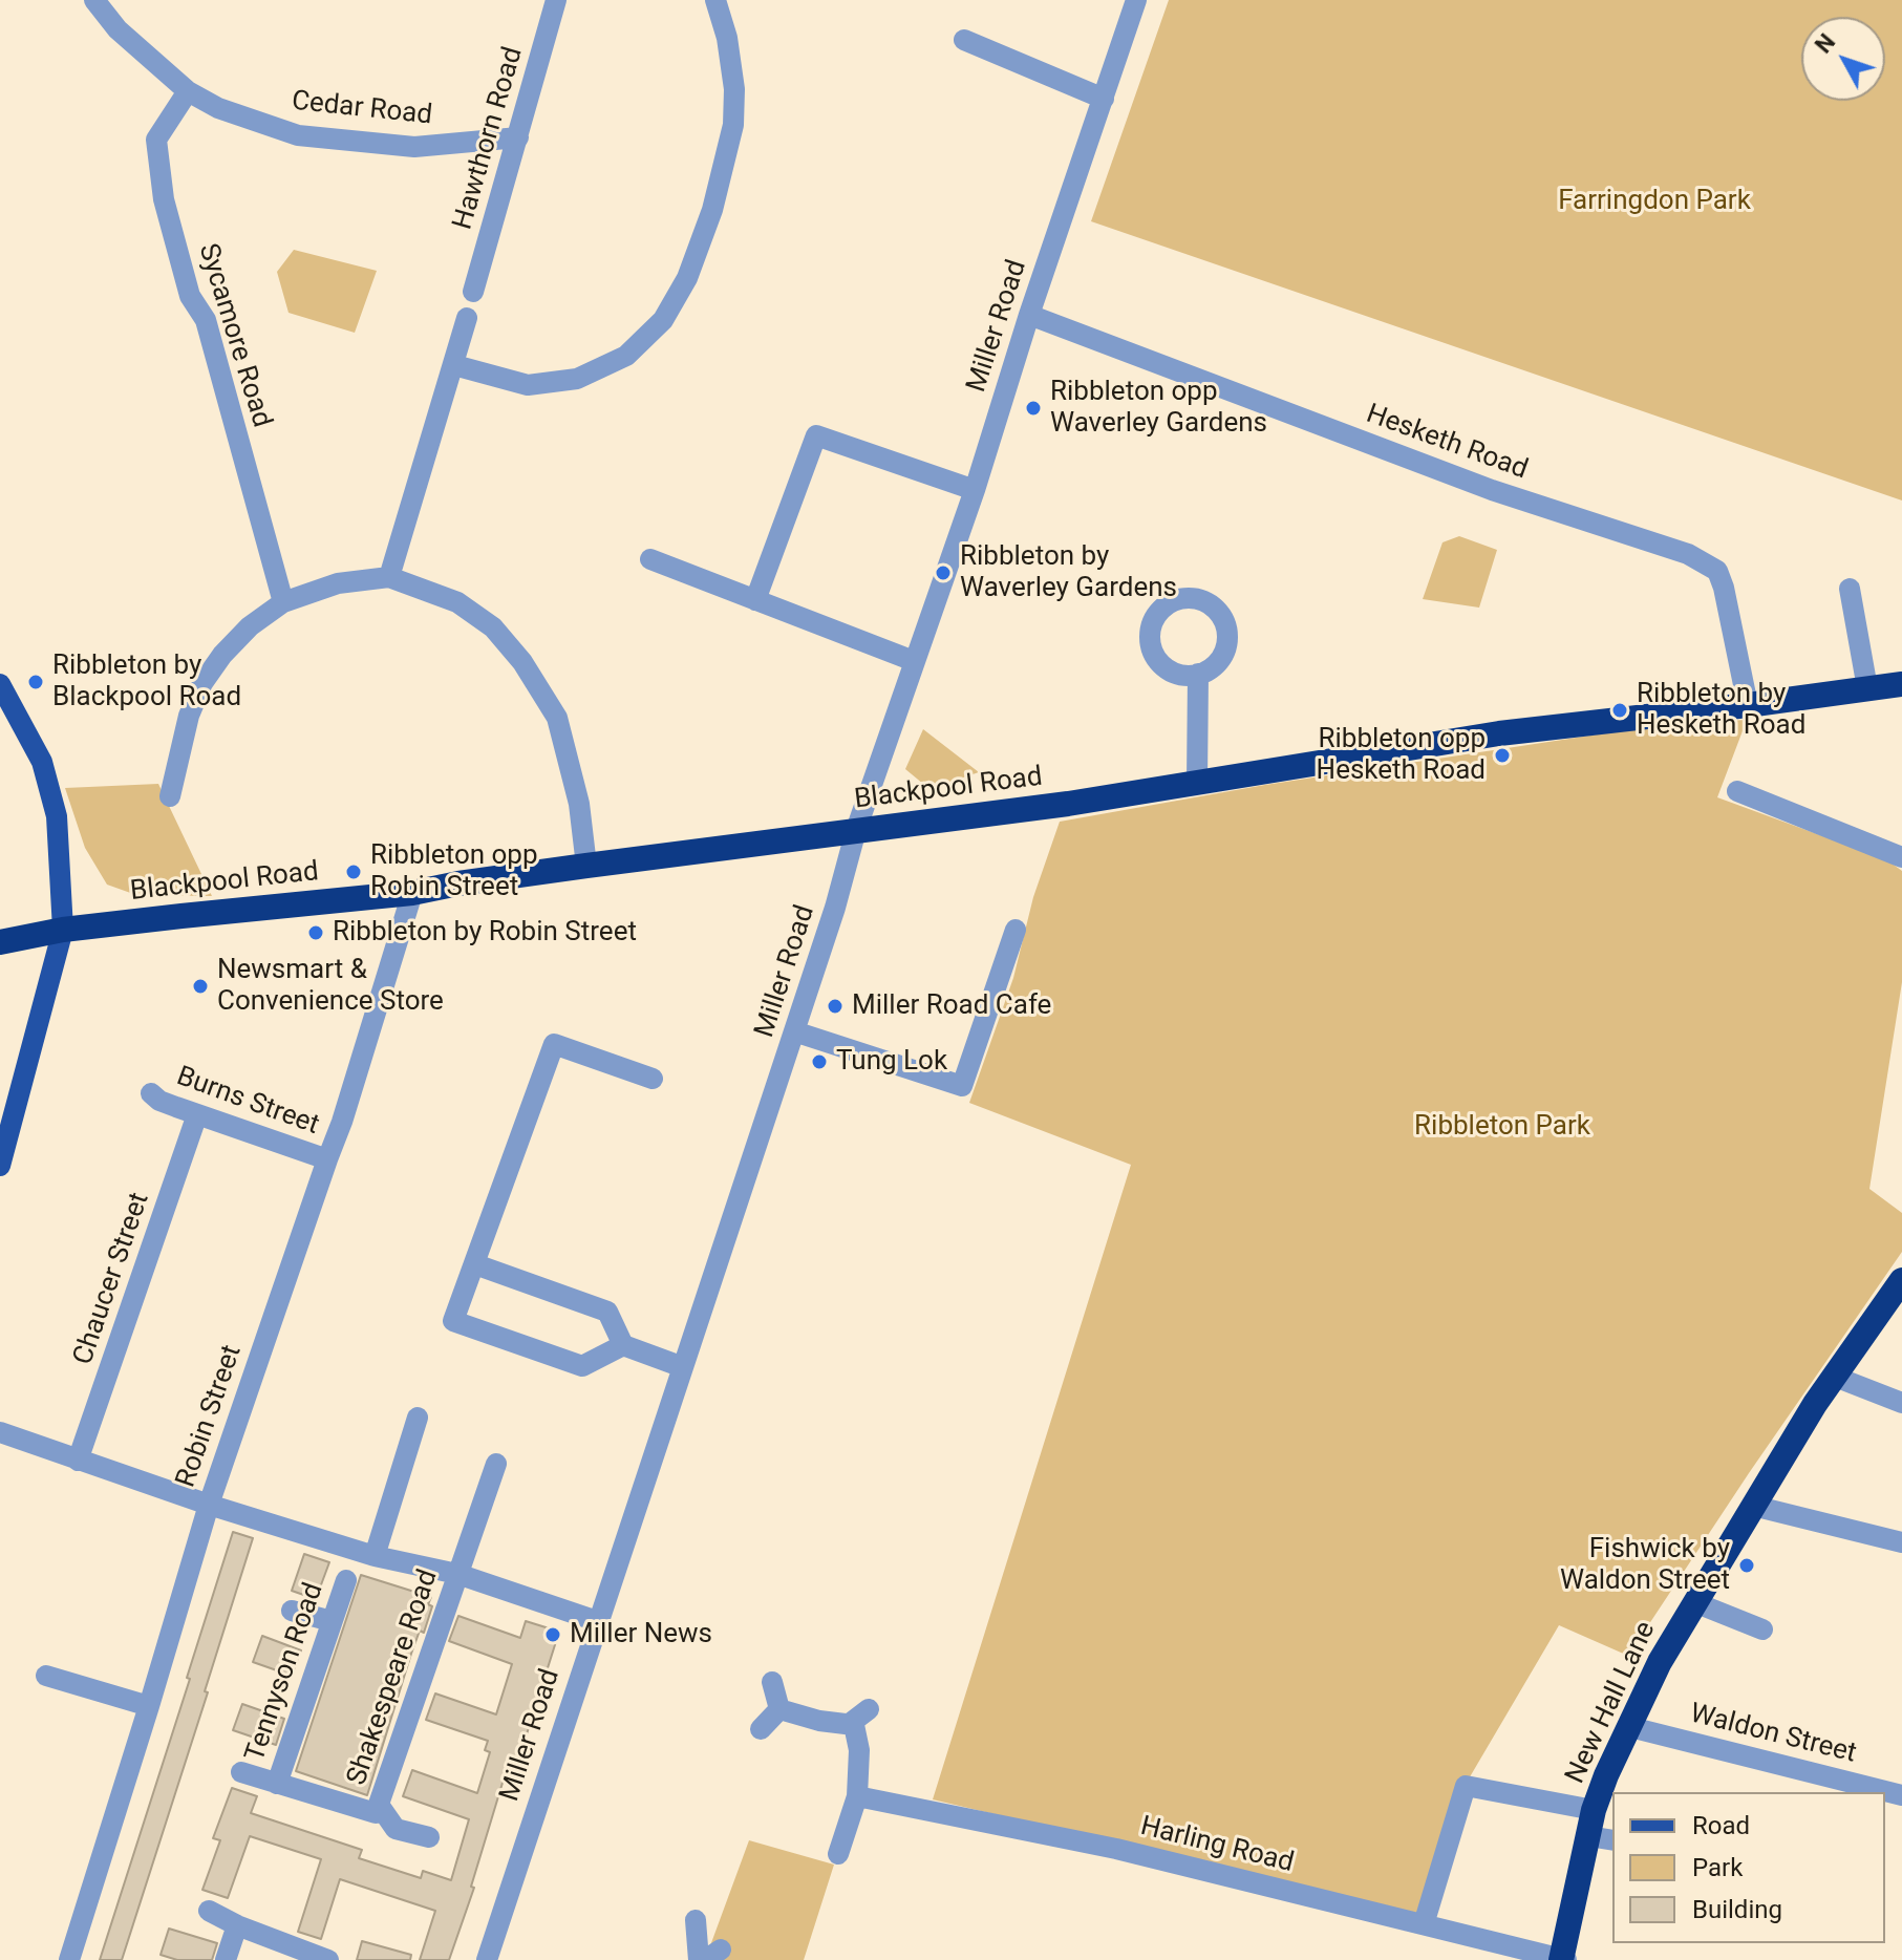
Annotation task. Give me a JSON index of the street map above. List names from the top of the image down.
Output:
{
  "streets": {
    "highway": ["Blackpool Road", "New Hall Lane"],
    "street": [
      "Cedar Road",
      "Hawthorn Road",
      "Miller Road",
      "Sycamore Road",
      "Hesketh Road",
      "Burns Street",
      "Chaucer Street",
      "Robin Street",
      "Tennyson Road",
      "Shakespeare Road",
      "Waldon Street",
      "Harling Road"
    ]
  },
  "crossings": [
    ["Cedar Road", "Hawthorn Road"],
    ["Cedar Road", "Sycamore Road"],
    ["Miller Road", "Hesketh Road"],
    ["Miller Road", "Blackpool Road"],
    ["Hesketh Road", "Blackpool Road"],
    ["Blackpool Road", "Robin Street"],
    ["Burns Street", "Chaucer Street"],
    ["Burns Street", "Robin Street"],
    ["Tennyson Road", "Shakespeare Road"],
    ["New Hall Lane", "Waldon Street"],
    ["New Hall Lane", "Harling Road"]
  ],
  "parks": ["Farringdon Park", "Ribbleton Park"],
  "places": [
    "Ribbleton opp Waverley Gardens",
    "Ribbleton by Waverley Gardens",
    "Ribbleton by Blackpool Road",
    "Ribbleton by Hesketh Road",
    "Ribbleton opp Hesketh Road",
    "Ribbleton opp Robin Street",
    "Ribbleton by Robin Street",
    "Newsmart & Convenience Store",
    "Miller Road Cafe",
    "Tung Lok",
    "Fishwick by Waldon Street",
    "Miller News"
  ],
  "legend": ["Road", "Park", "Building"],
  "north": "top left"
}
